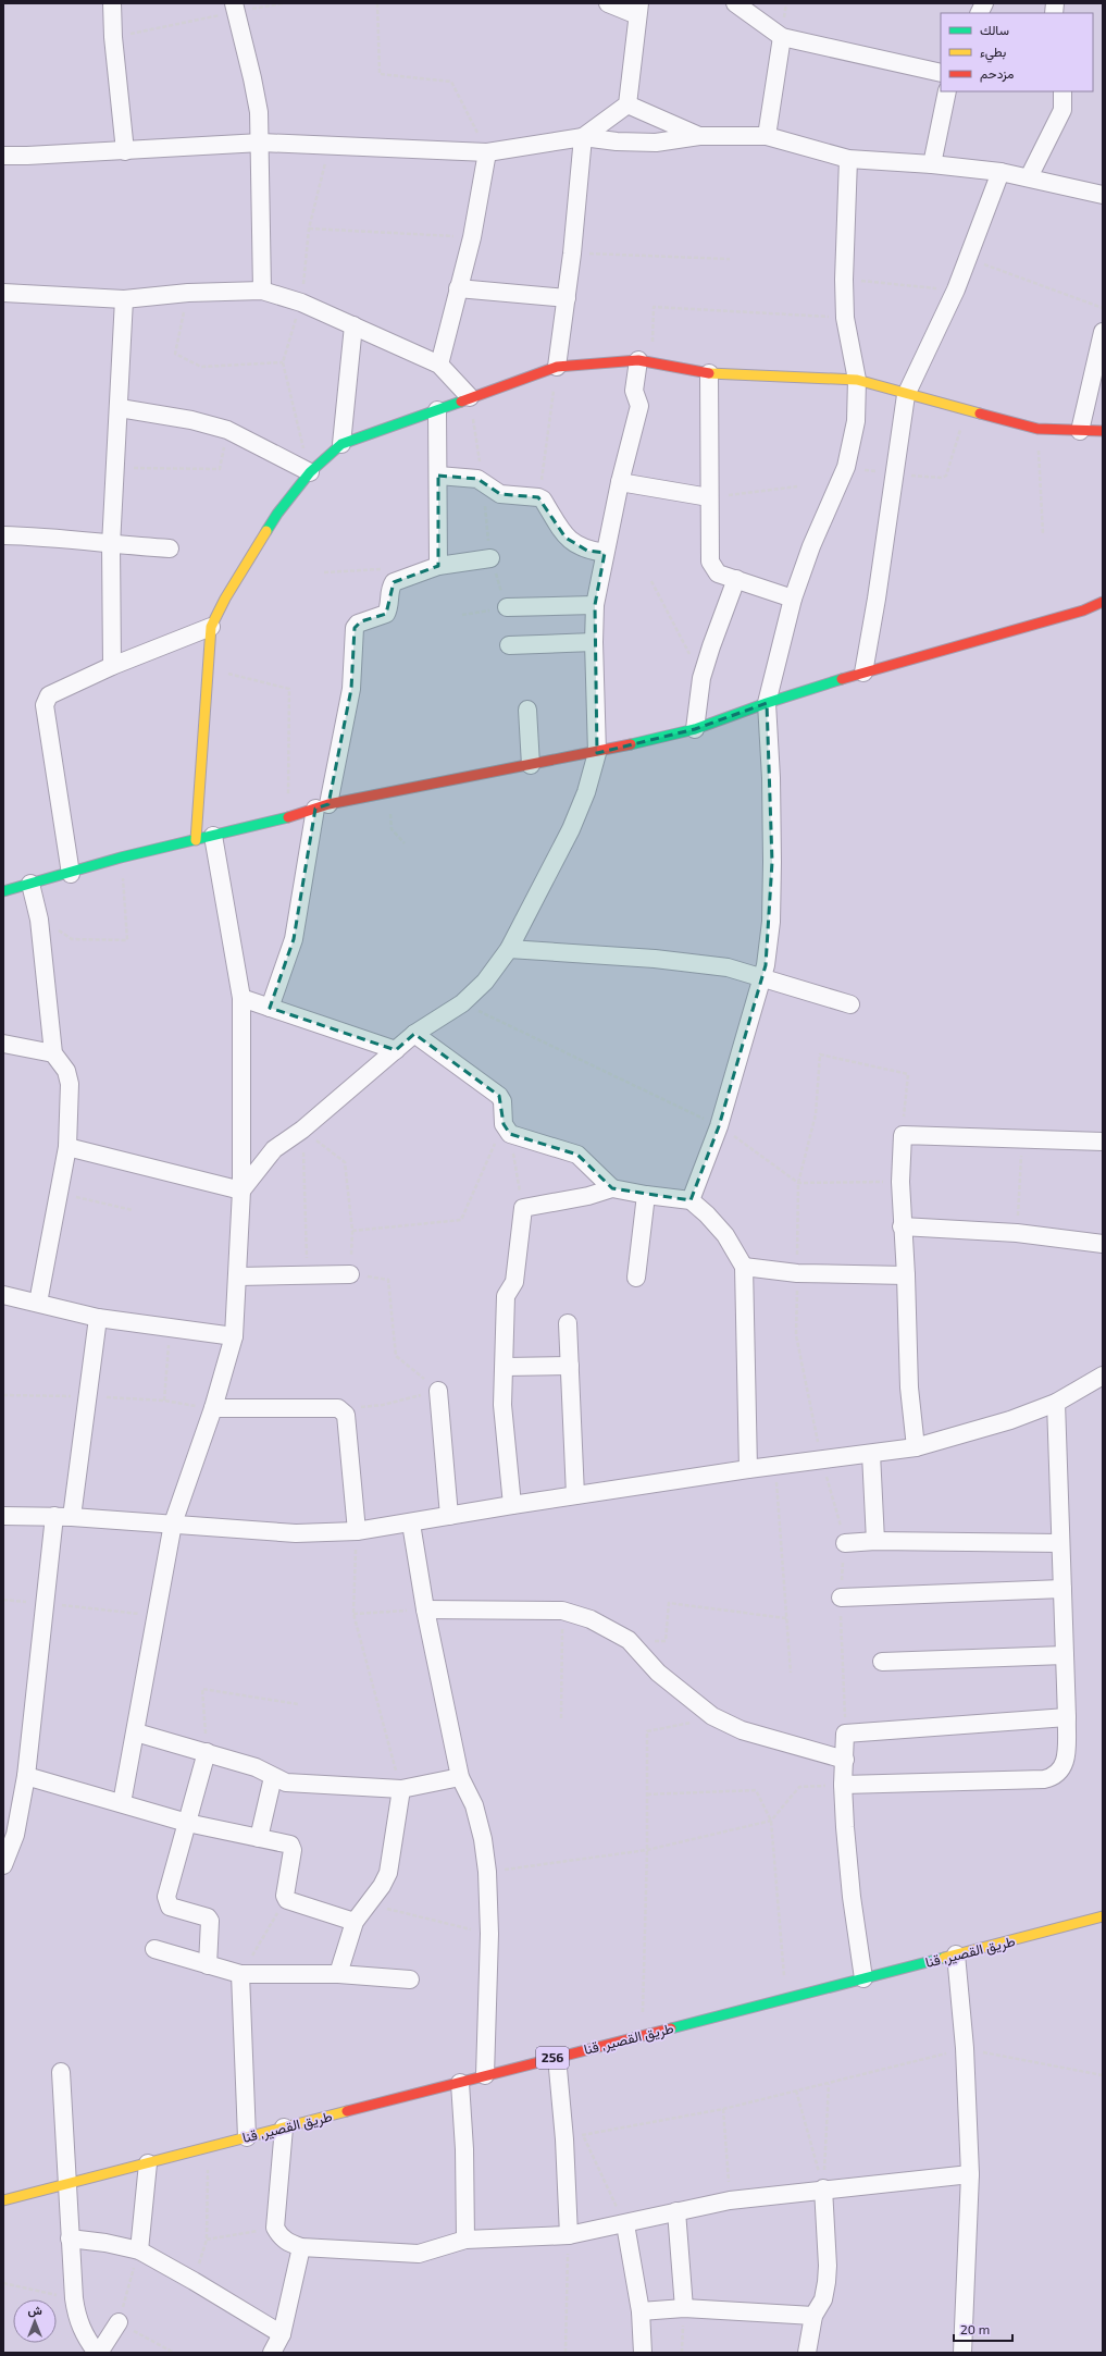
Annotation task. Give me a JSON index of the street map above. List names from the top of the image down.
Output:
{
  "streets": {
    "main road": ["طريق القصير, قنا", "256"]
  },
  "legend": ["سالك", "بطيء", "مزدحم"],
  "scale_bar": "20 m",
  "north": "top"
}
